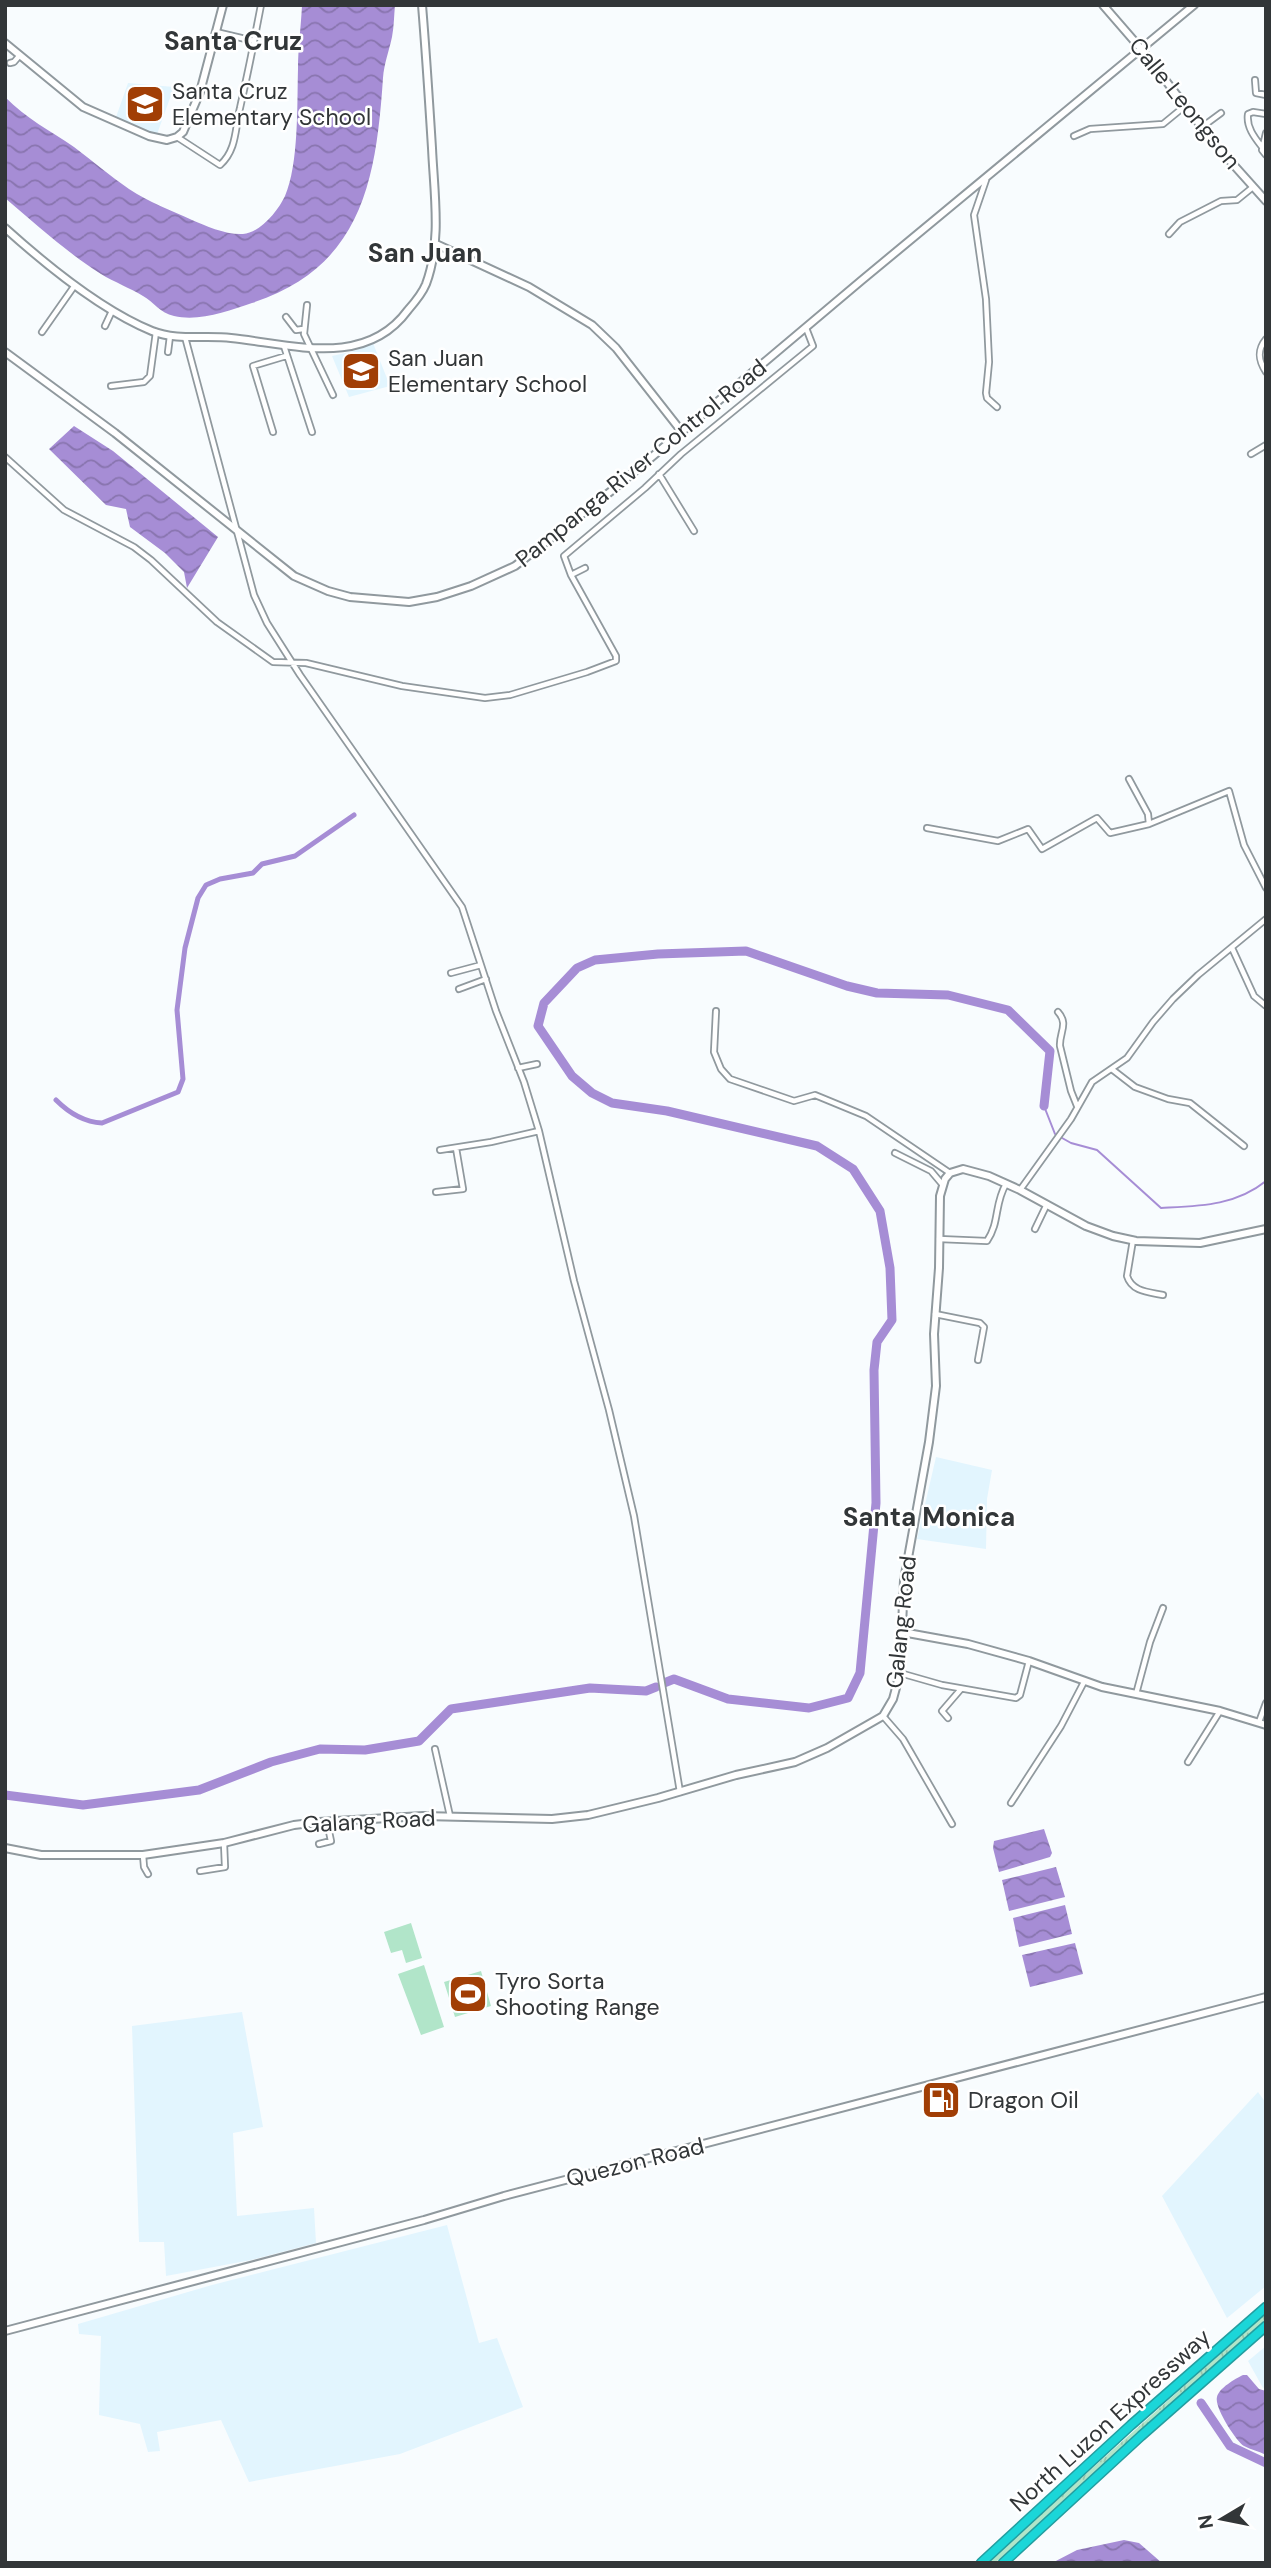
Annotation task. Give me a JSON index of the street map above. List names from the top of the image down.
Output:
{
  "streets": {
    "highway": ["North Luzon Expressway"],
    "street": [
      "Calle Leongson",
      "Pampanga River Control Road",
      "Galang Road",
      "Quezon Road"
    ]
  },
  "crossings": [
    ["Calle Leongson", "Pampanga River Control Road"]
  ],
  "districts": ["Santa Cruz", "San Juan", "Santa Monica"],
  "places": {
    "school or university": ["Santa Cruz Elementary School", "San Juan Elementary School"],
    "sports": ["Tyro Sorta Shooting Range"],
    "fuel station": ["Dragon Oil"]
  },
  "north": "left"
}
